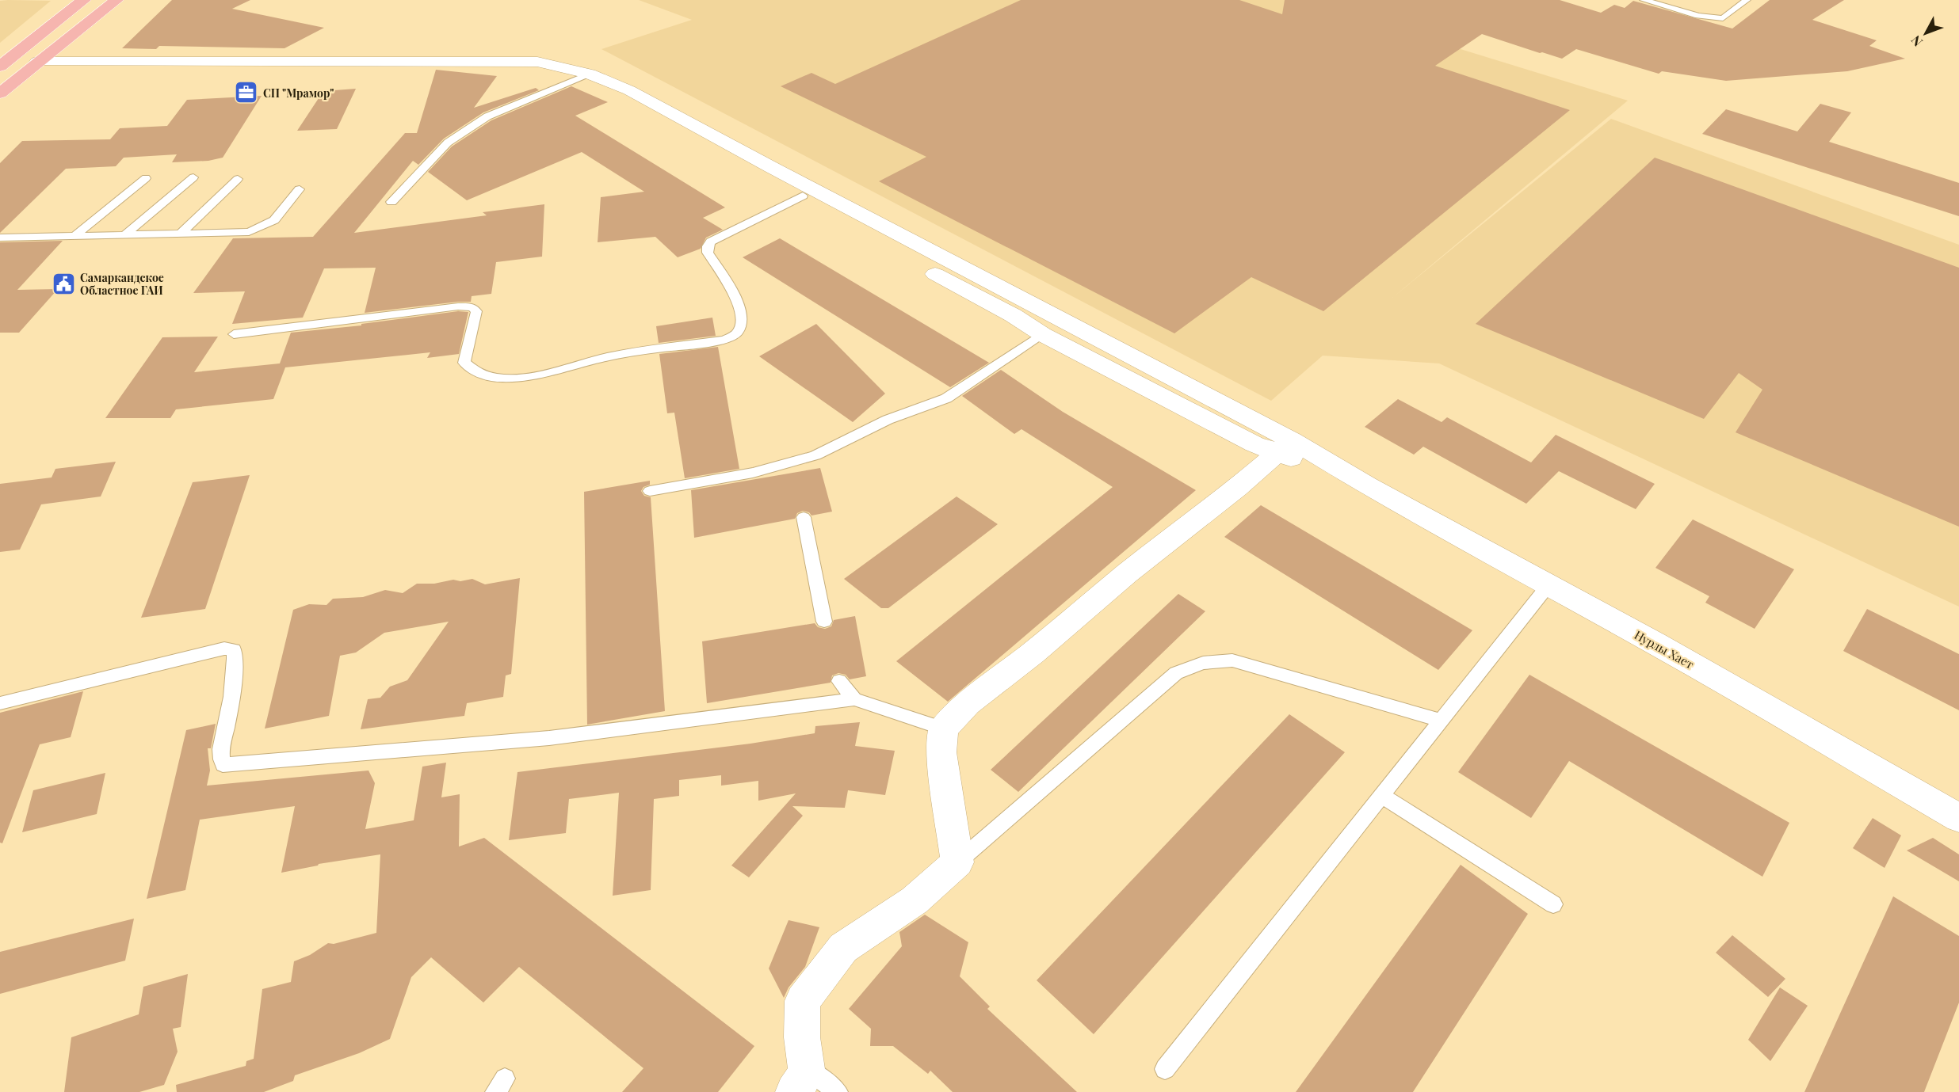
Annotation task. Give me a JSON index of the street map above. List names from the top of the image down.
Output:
{
  "streets": {
    "street": ["Нурлы Хает"]
  },
  "places": {
    "office": ["СП \"Мрамор\""],
    "public building": ["Самаркандское Областное ГАИ"]
  },
  "north": "bottom left"
}
